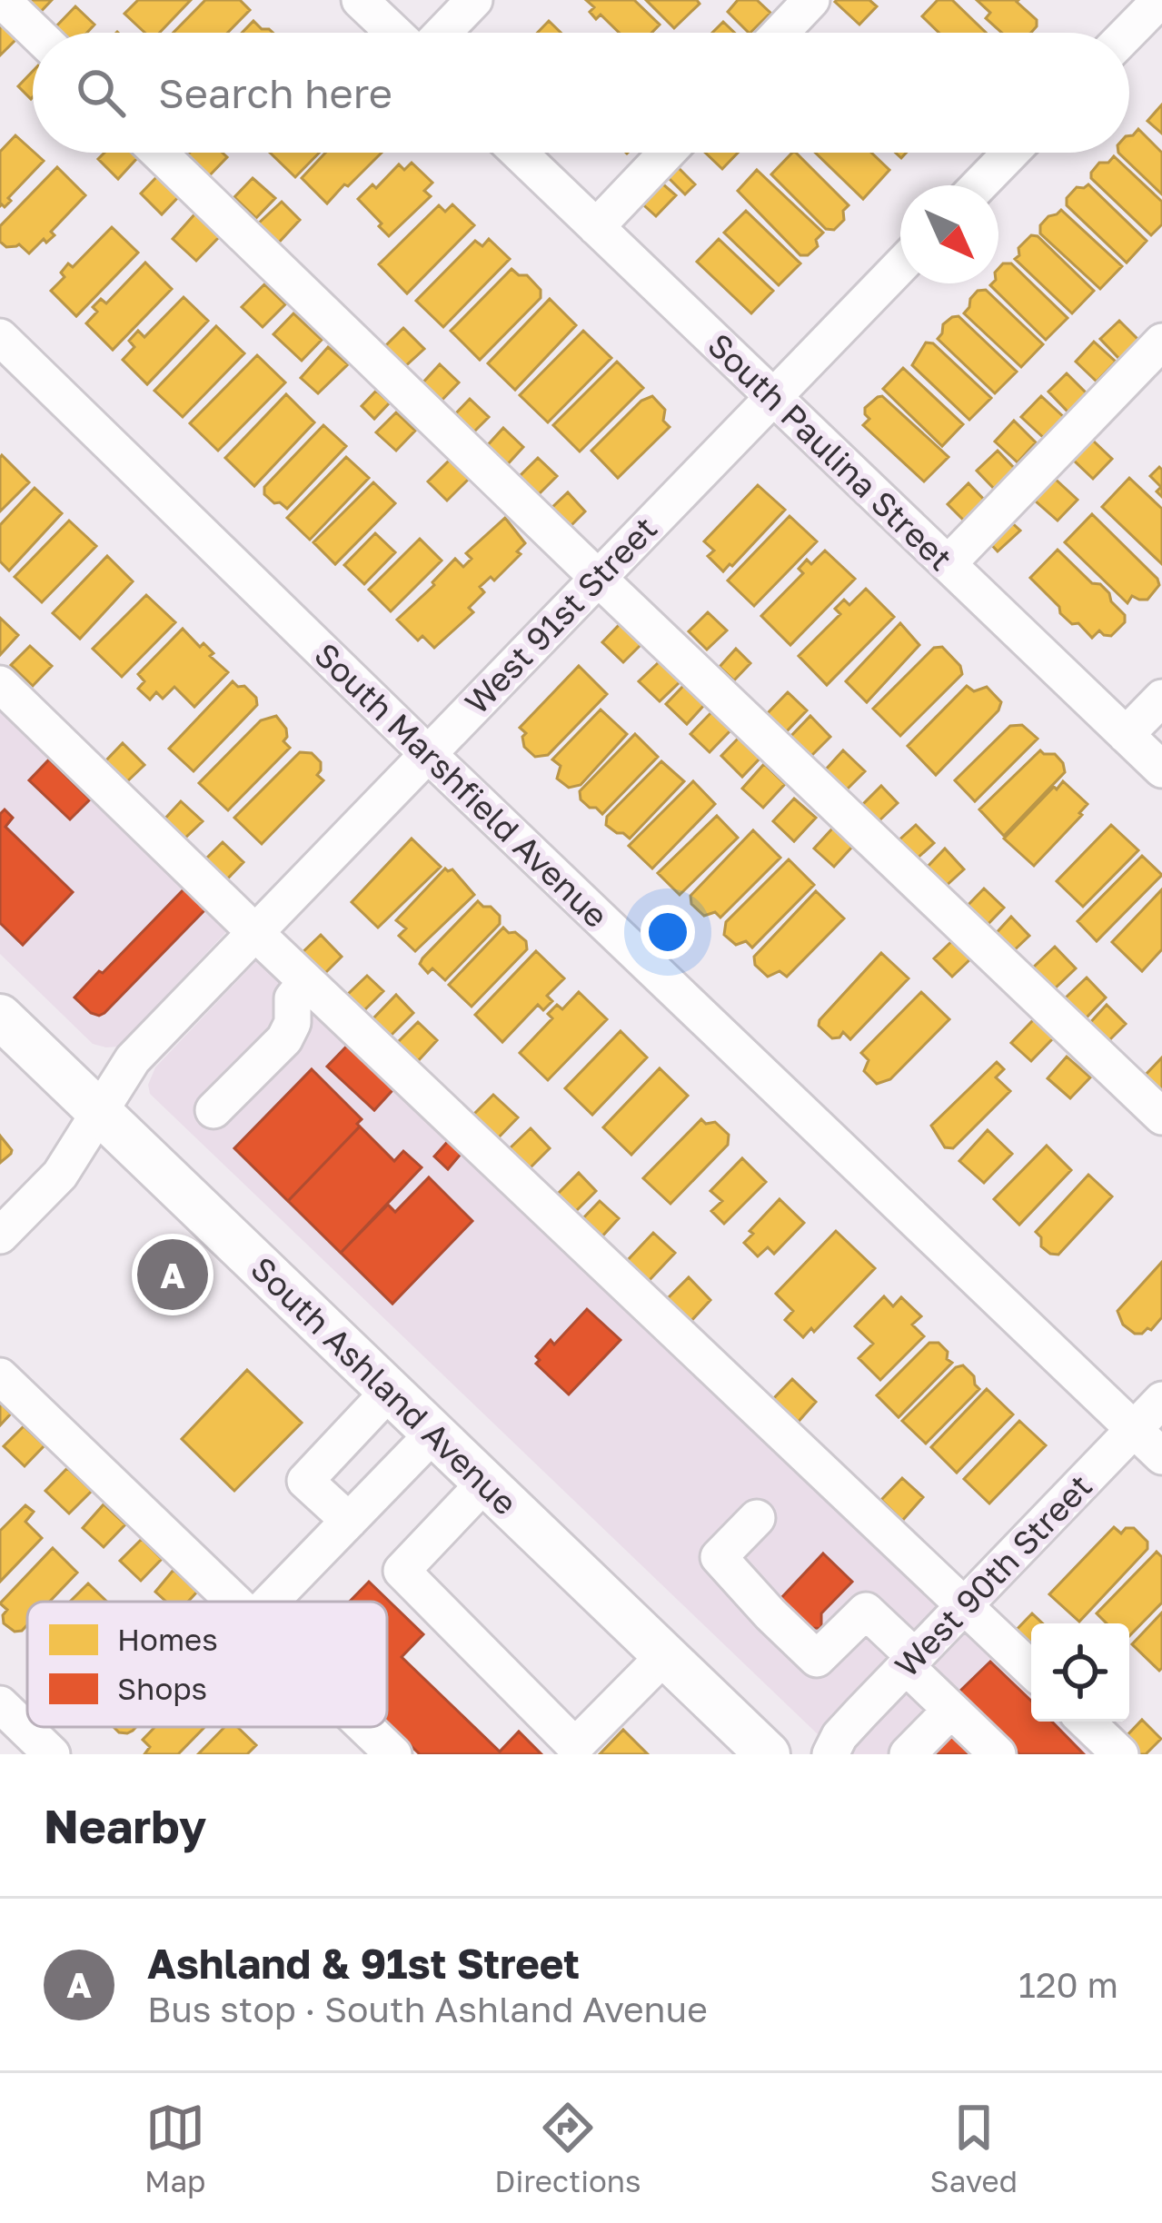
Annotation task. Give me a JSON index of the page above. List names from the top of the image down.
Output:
{
  "streets": {
    "main road": ["South Ashland Avenue"],
    "street": [
      "South Paulina Street",
      "West 91st Street",
      "South Marshfield Avenue",
      "West 90th Street"
    ]
  },
  "crossings": [
    ["South Paulina Street", "West 91st Street"],
    ["West 91st Street", "South Marshfield Avenue"],
    ["West 91st Street", "South Ashland Avenue"],
    ["South Marshfield Avenue", "West 90th Street"]
  ],
  "legend": ["Homes", "Shops"],
  "north": "bottom right",
  "page": {
    "search": "Search here",
    "pins": "A",
    "heading": "Nearby",
    "list": [
      {
        "mark": "A",
        "name": "Ashland & 91st Street",
        "note": "Bus stop · South Ashland Avenue",
        "value": "120 m"
      }
    ],
    "nav": ["Map", "Directions", "Saved"]
  }
}
